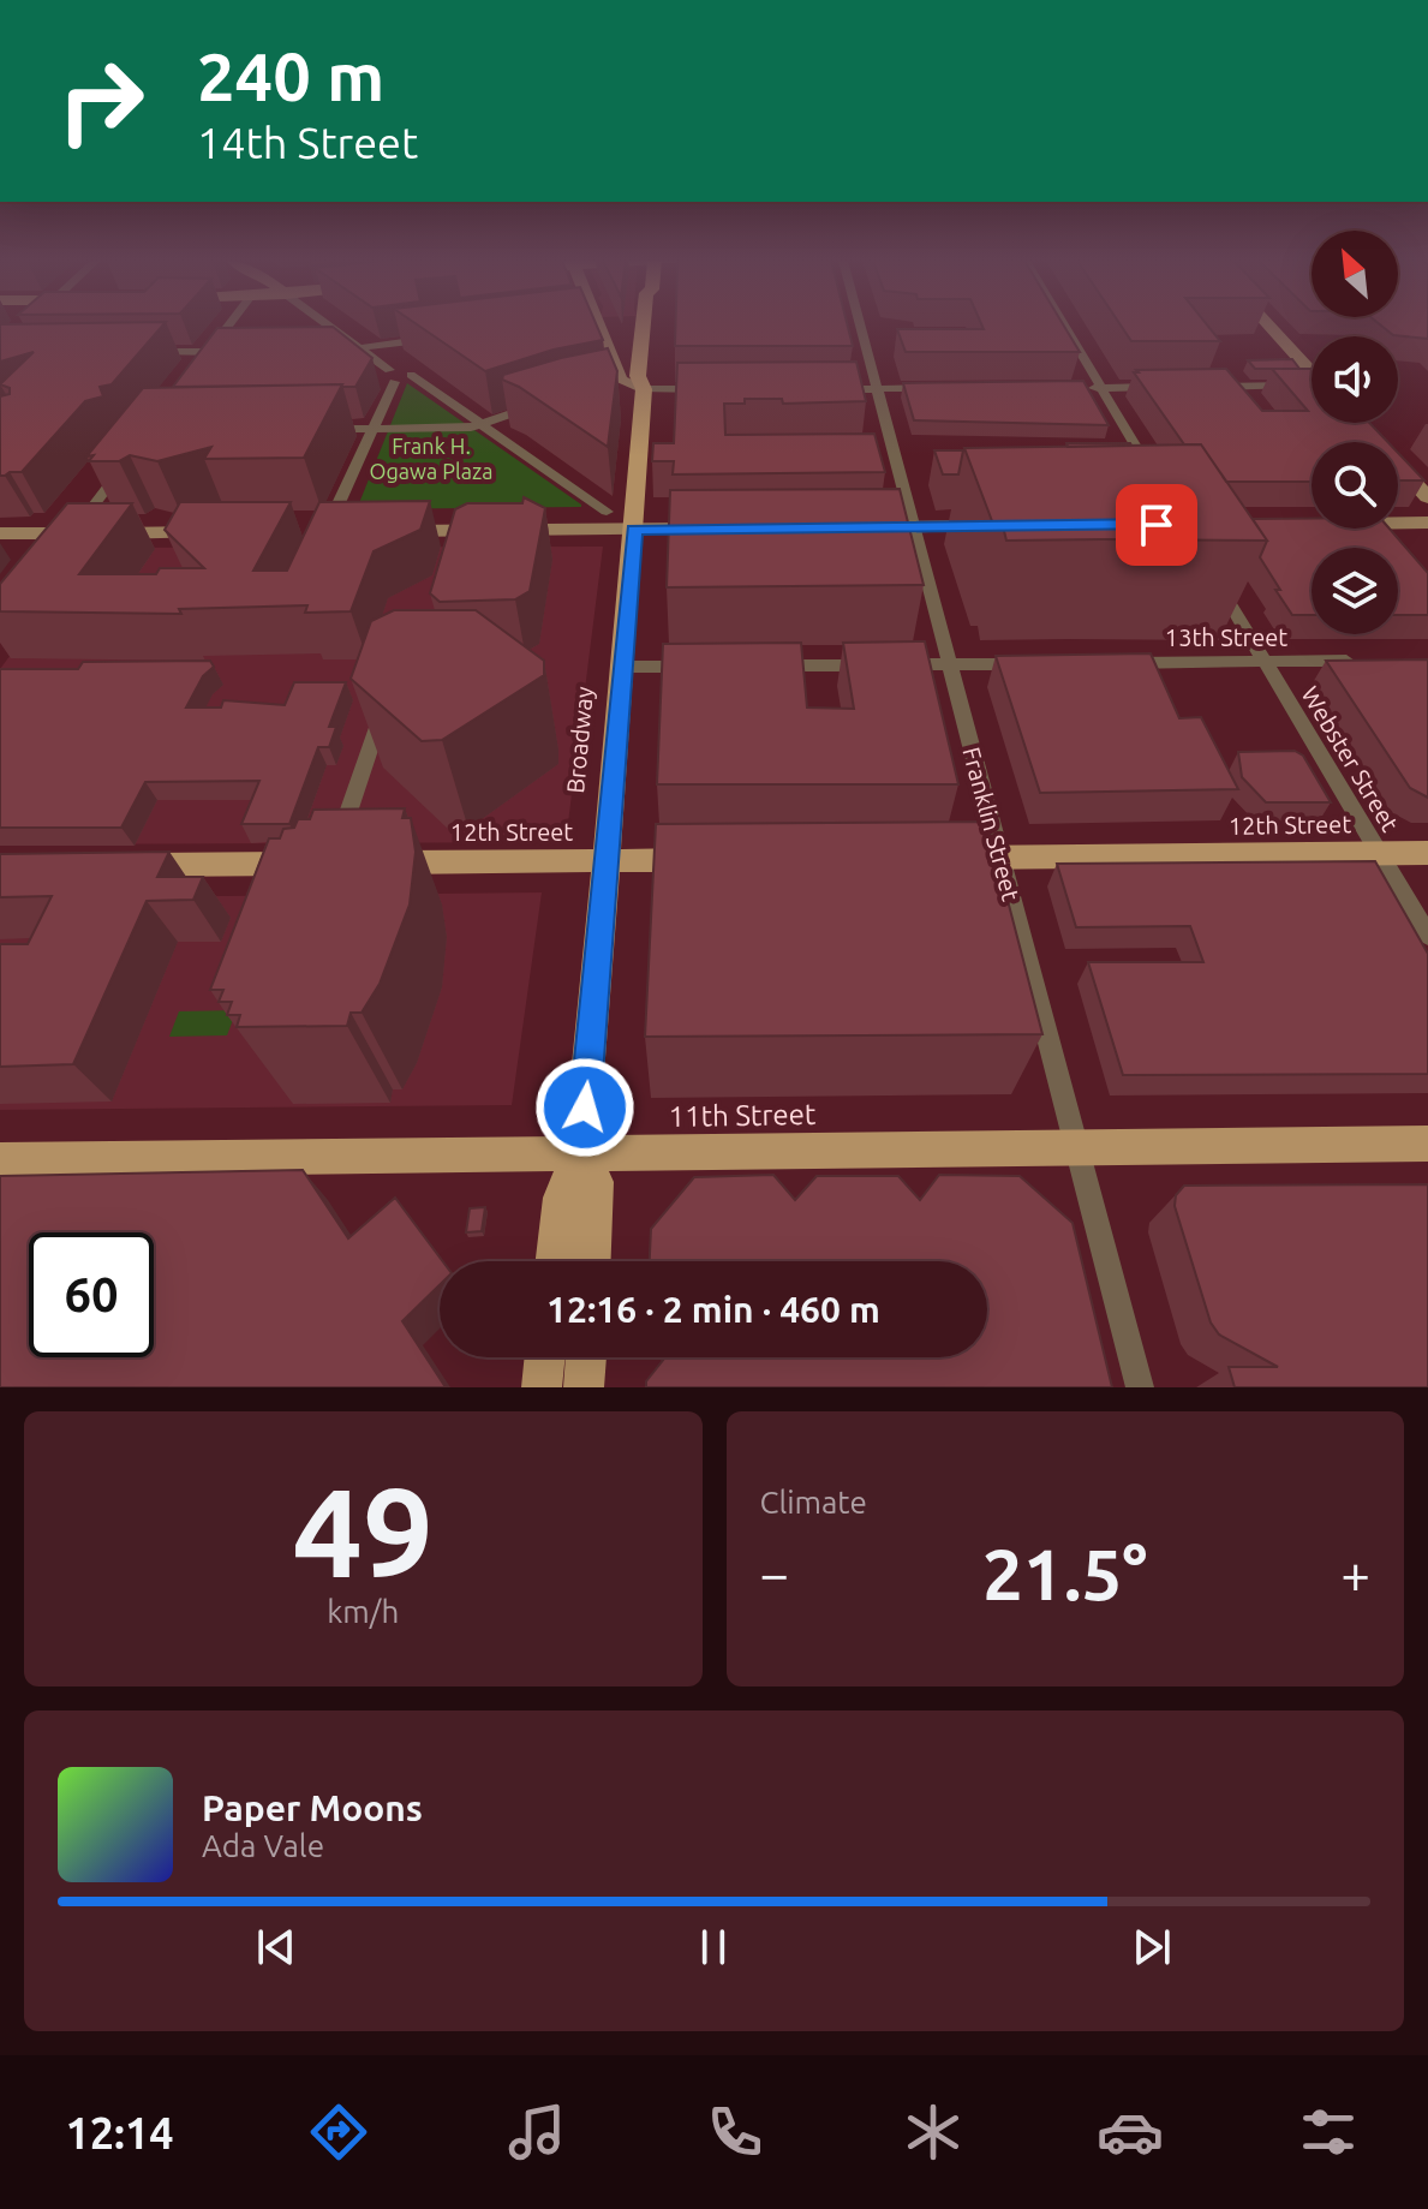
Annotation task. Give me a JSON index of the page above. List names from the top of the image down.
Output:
{
  "streets": {
    "main road": ["Broadway", "12th Street", "11th Street"],
    "street": ["13th Street", "Webster Street", "Franklin Street"]
  },
  "crossings": [
    ["13th Street", "Webster Street"],
    ["Broadway", "12th Street"],
    ["Broadway", "11th Street"],
    ["Webster Street", "12th Street"],
    ["Franklin Street", "12th Street"],
    ["Franklin Street", "11th Street"]
  ],
  "parks": ["Frank H. Ogawa Plaza"],
  "north": "top left",
  "page": {
    "turn": ["240 m", "14th Street"],
    "limit": "60",
    "trip": "12:16 · 2 min · 460 m",
    "tile": [
      ["49", "km/h"],
      "Climate"
    ],
    "heat": ["−", "21.5°", "+"],
    "song": ["Paper Moons", "Ada Vale"],
    "tabs": "12:14"
  }
}
